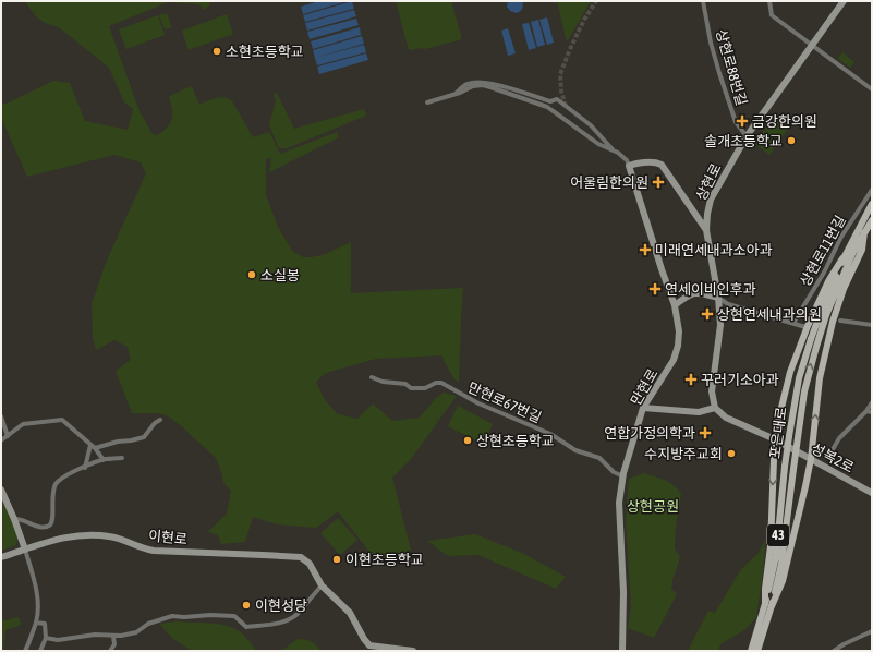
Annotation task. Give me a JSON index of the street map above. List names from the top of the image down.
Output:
{
  "streets": {
    "main road": ["포은대로", "43"],
    "street": [
      "상현로88번길",
      "상현로",
      "상현로11번길",
      "만현로",
      "만현로67번길",
      "성복2로",
      "이현로"
    ]
  },
  "crossings": [
    ["상현로88번길", "상현로"],
    ["만현로", "만현로67번길"]
  ],
  "parks": ["상현공원"],
  "places": {
    "other": [
      "소현초등학교",
      "솔개초등학교",
      "소실봉",
      "상현초등학교",
      "수지방주교회",
      "이현초등학교",
      "이현성당"
    ],
    "health": [
      "금강한의원",
      "어울림한의원",
      "미래연세내과소아과",
      "연세이비인후과",
      "상현연세내과의원",
      "꾸러기소아과",
      "연합가정의학과"
    ]
  }
}
